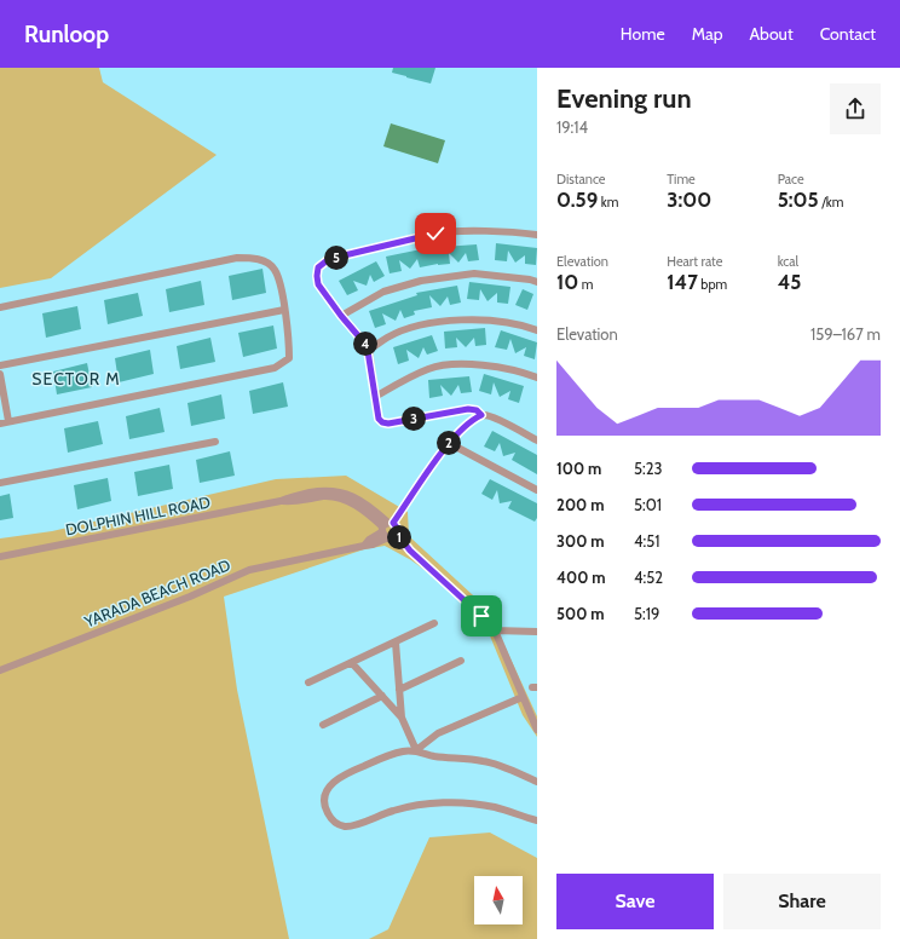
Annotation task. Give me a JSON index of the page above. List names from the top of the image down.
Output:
{
  "streets": {
    "street": ["DOLPHIN HILL ROAD", "YARADA BEACH ROAD"]
  },
  "crossings": [
    ["DOLPHIN HILL ROAD", "YARADA BEACH ROAD"]
  ],
  "districts": ["SECTOR M"],
  "north": "top",
  "page": {
    "header": "Runloop",
    "nav": [
      "Home",
      "Map",
      "About",
      "Contact"
    ],
    "heading": ["Evening run", "19:14"],
    "stats": [
      ["Distance", "0.59 km"],
      ["Time", "3:00"],
      ["Pace", "5:05 /km"],
      ["Elevation", "10 m"],
      ["Heart rate", "147 bpm"],
      ["kcal", "45"]
    ],
    "pins": [
      "5",
      "4",
      "3",
      "2",
      "1"
    ],
    "chart": ["Elevation", "159–167 m"],
    "list": [
      {
        "name": "100 m",
        "note": "5:23"
      },
      {
        "name": "200 m",
        "note": "5:01"
      },
      {
        "name": "300 m",
        "note": "4:51"
      },
      {
        "name": "400 m",
        "note": "4:52"
      },
      {
        "name": "500 m",
        "note": "5:19"
      }
    ],
    "buttons": ["Save", "Share"]
  }
}
